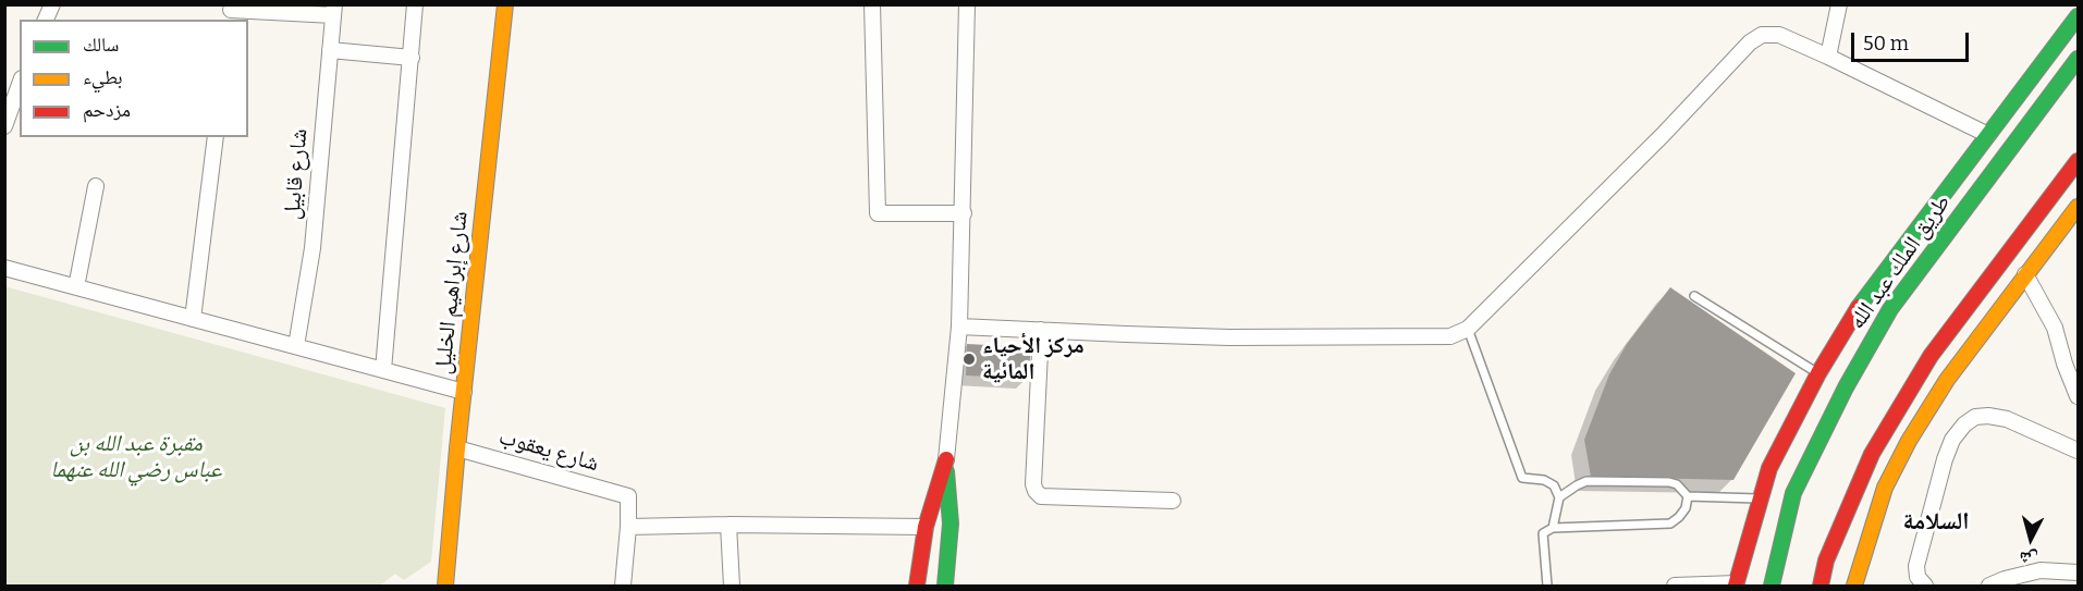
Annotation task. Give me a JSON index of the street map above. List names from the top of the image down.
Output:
{
  "streets": {
    "street": [
      "شارع قابيل",
      "طريق الملك عبد الله",
      "شارع إبراهيم الخليل",
      "شارع يعقوب"
    ]
  },
  "crossings": [
    ["شارع إبراهيم الخليل", "شارع يعقوب"]
  ],
  "districts": ["السلامة"],
  "parks": ["مقبرة عبد الله بن عباس رضي الله عنهما"],
  "places": ["مركز الأحياء المائية"],
  "legend": ["سالك", "بطيء", "مزدحم"],
  "scale_bar": "50 m",
  "north": "bottom"
}
